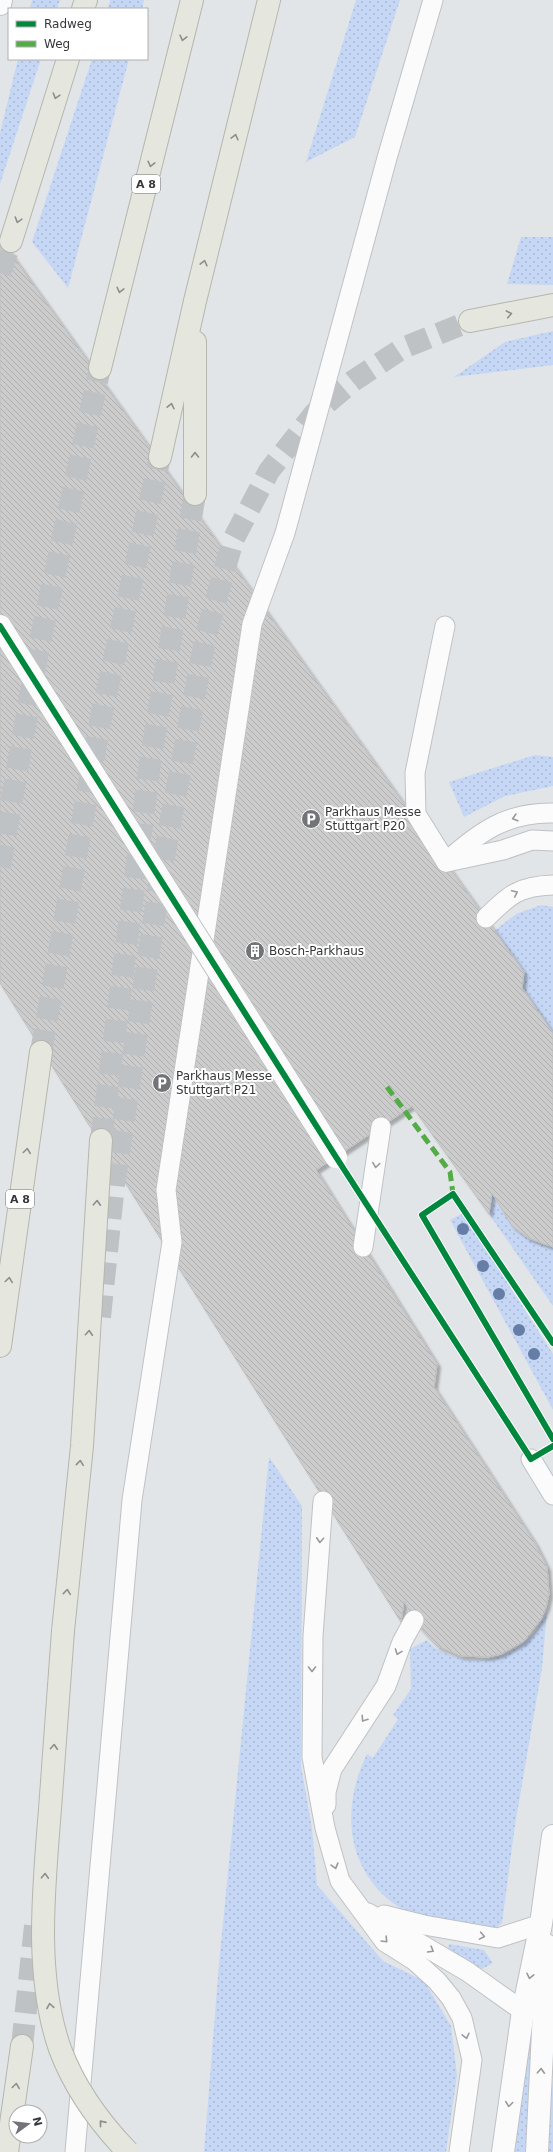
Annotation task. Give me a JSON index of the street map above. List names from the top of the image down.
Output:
{
  "streets": {
    "highway": ["A 8"]
  },
  "places": {
    "parking": ["Parkhaus Messe Stuttgart P20", "Parkhaus Messe Stuttgart P21"],
    "building": ["Bosch-Parkhaus"]
  },
  "legend": ["Radweg", "Weg"],
  "north": "right"
}
